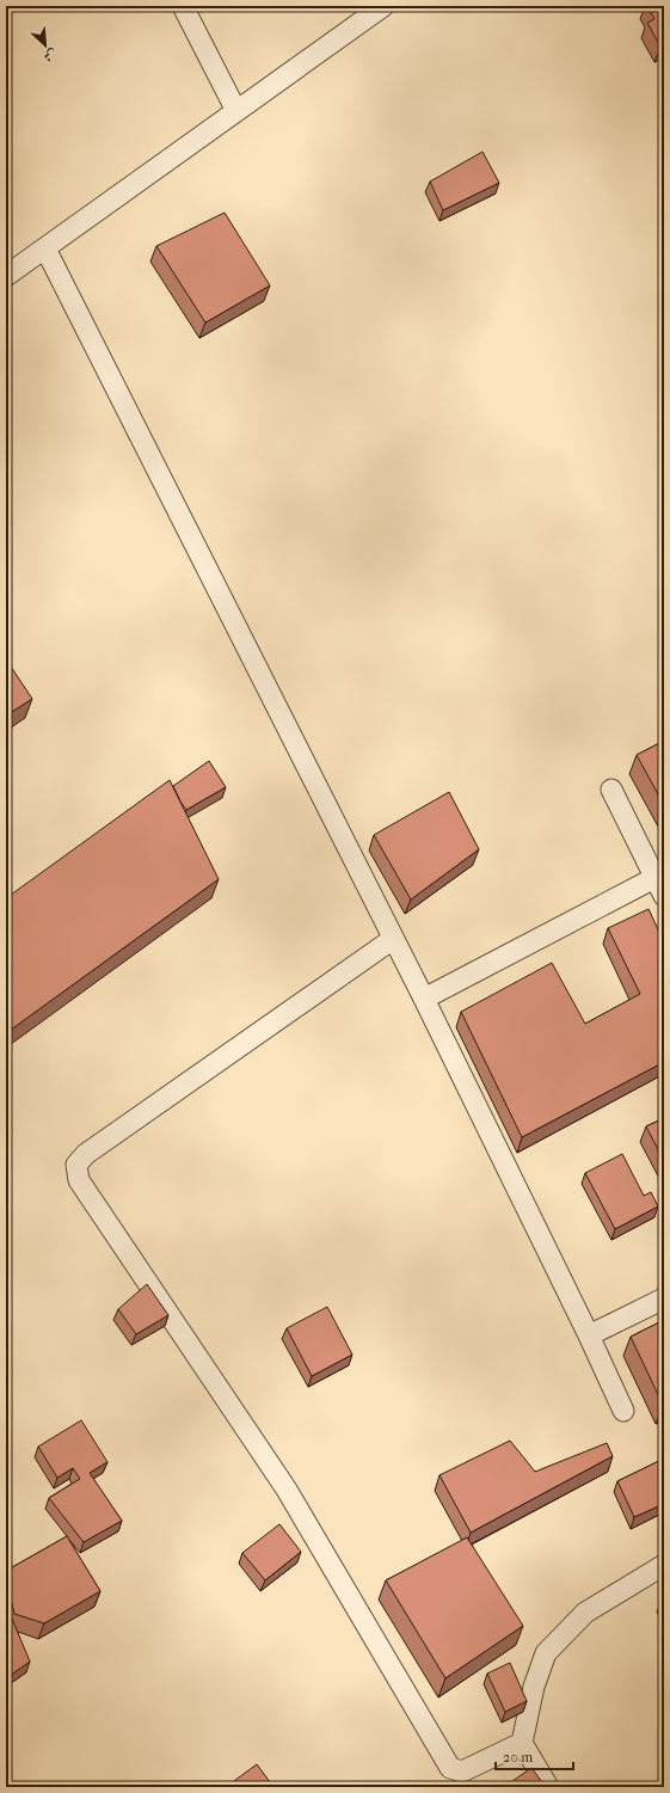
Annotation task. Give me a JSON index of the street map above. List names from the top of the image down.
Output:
{
  "scale_bar": "20 m",
  "north": "bottom right"
}
